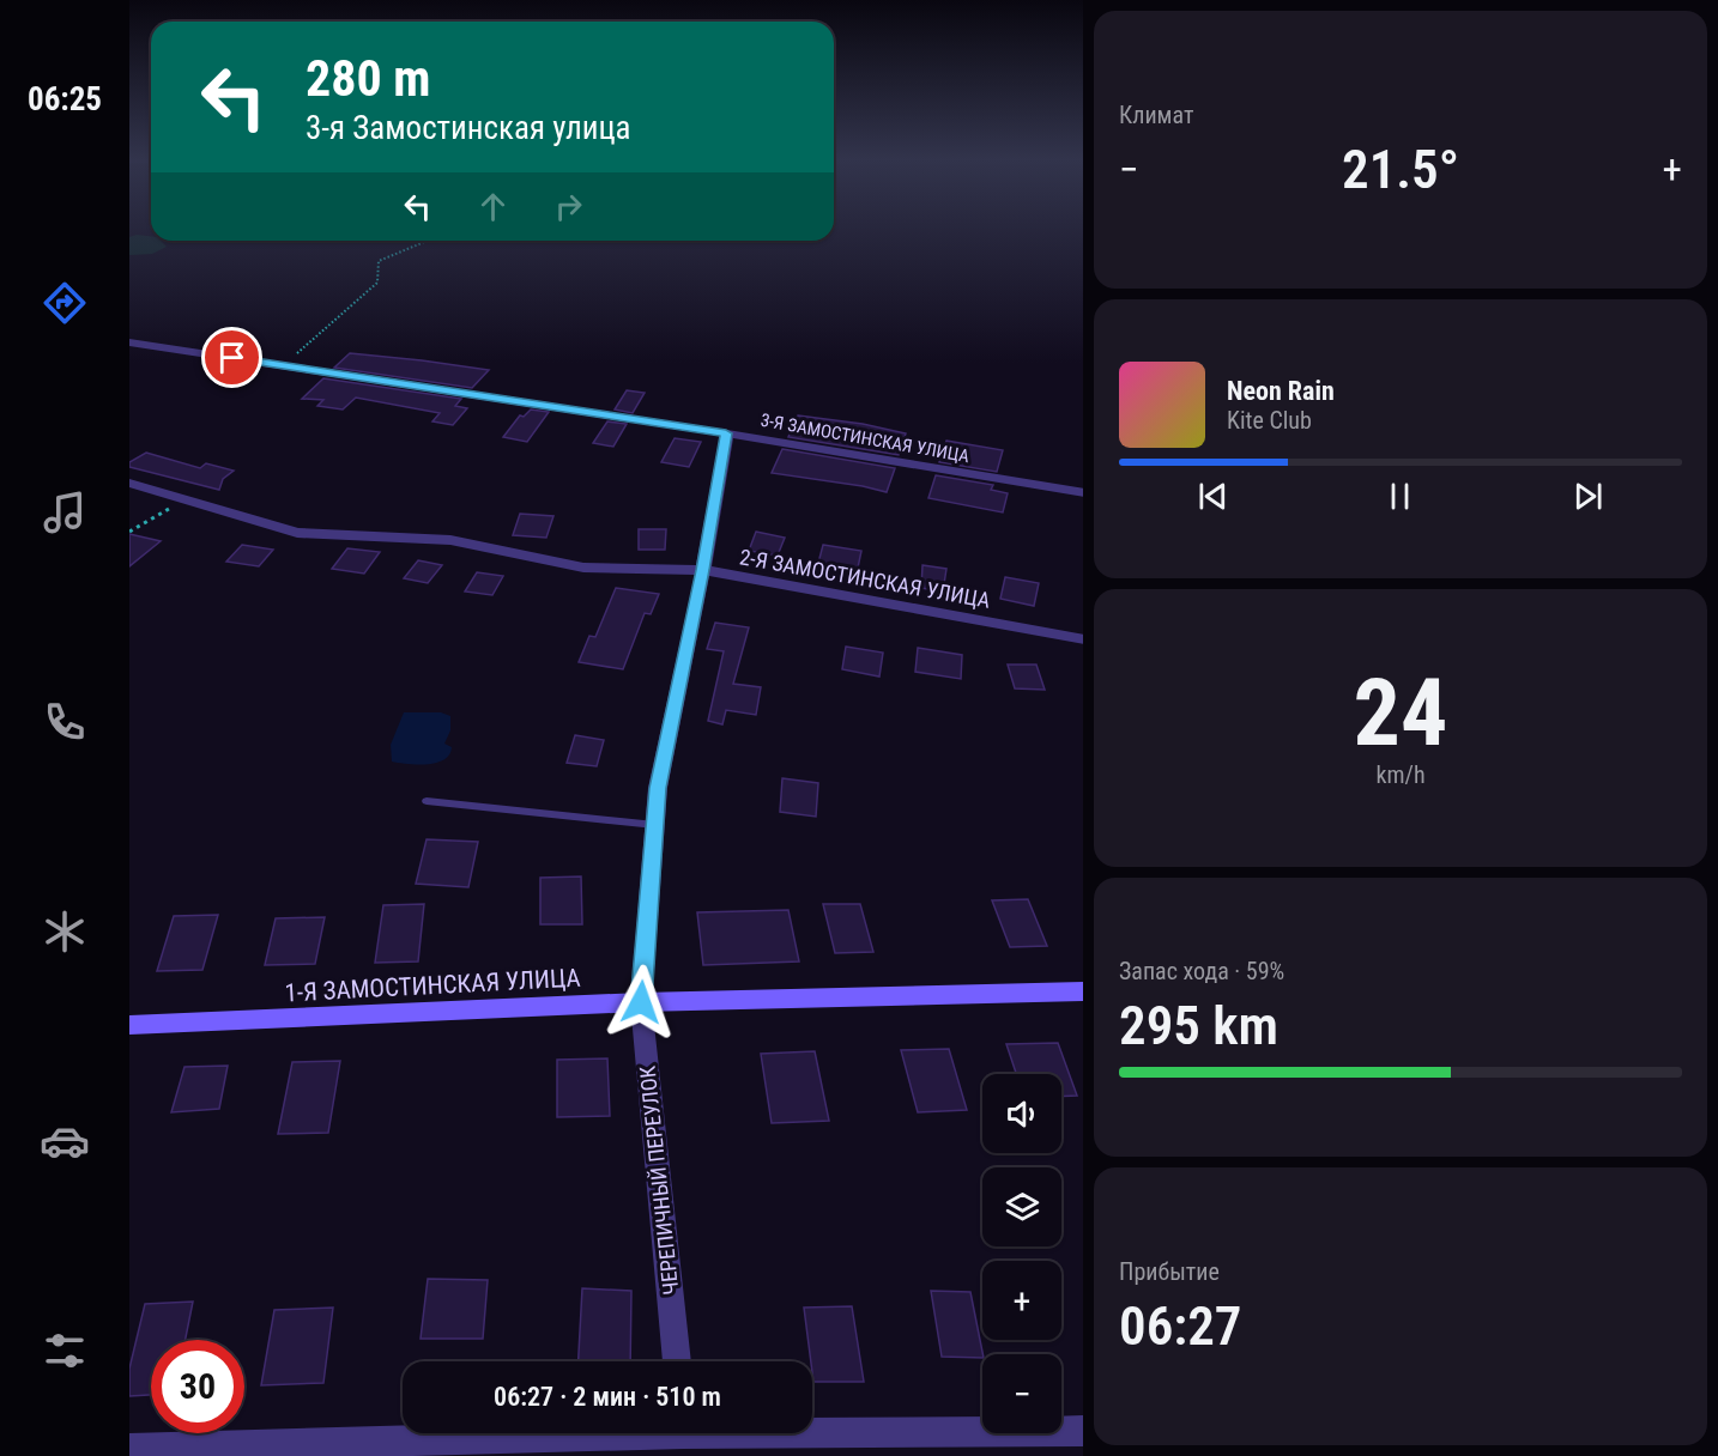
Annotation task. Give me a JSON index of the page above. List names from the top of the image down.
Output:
{
  "streets": {
    "street": [
      "3-Я ЗАМОСТИНСКАЯ УЛИЦА",
      "2-Я ЗАМОСТИНСКАЯ УЛИЦА",
      "1-Я ЗАМОСТИНСКАЯ УЛИЦА",
      "ЧЕРЕПИЧНЫЙ ПЕРЕУЛОК"
    ]
  },
  "crossings": [
    ["3-Я ЗАМОСТИНСКАЯ УЛИЦА", "ЧЕРЕПИЧНЫЙ ПЕРЕУЛОК"],
    ["2-Я ЗАМОСТИНСКАЯ УЛИЦА", "ЧЕРЕПИЧНЫЙ ПЕРЕУЛОК"],
    ["1-Я ЗАМОСТИНСКАЯ УЛИЦА", "ЧЕРЕПИЧНЫЙ ПЕРЕУЛОК"]
  ],
  "page": {
    "tabs": "06:25",
    "tile": [
      "Климат",
      ["24", "km/h"],
      ["Запас хода · 59%", "295 km"],
      ["Прибытие", "06:27"]
    ],
    "turn": ["280 m", "3-я Замостинская улица"],
    "heat": ["−", "21.5°", "+"],
    "song": ["Neon Rain", "Kite Club"],
    "map_buttons": ["+", "−"],
    "limit": "30",
    "trip": "06:27 · 2 мин · 510 m"
  }
}
